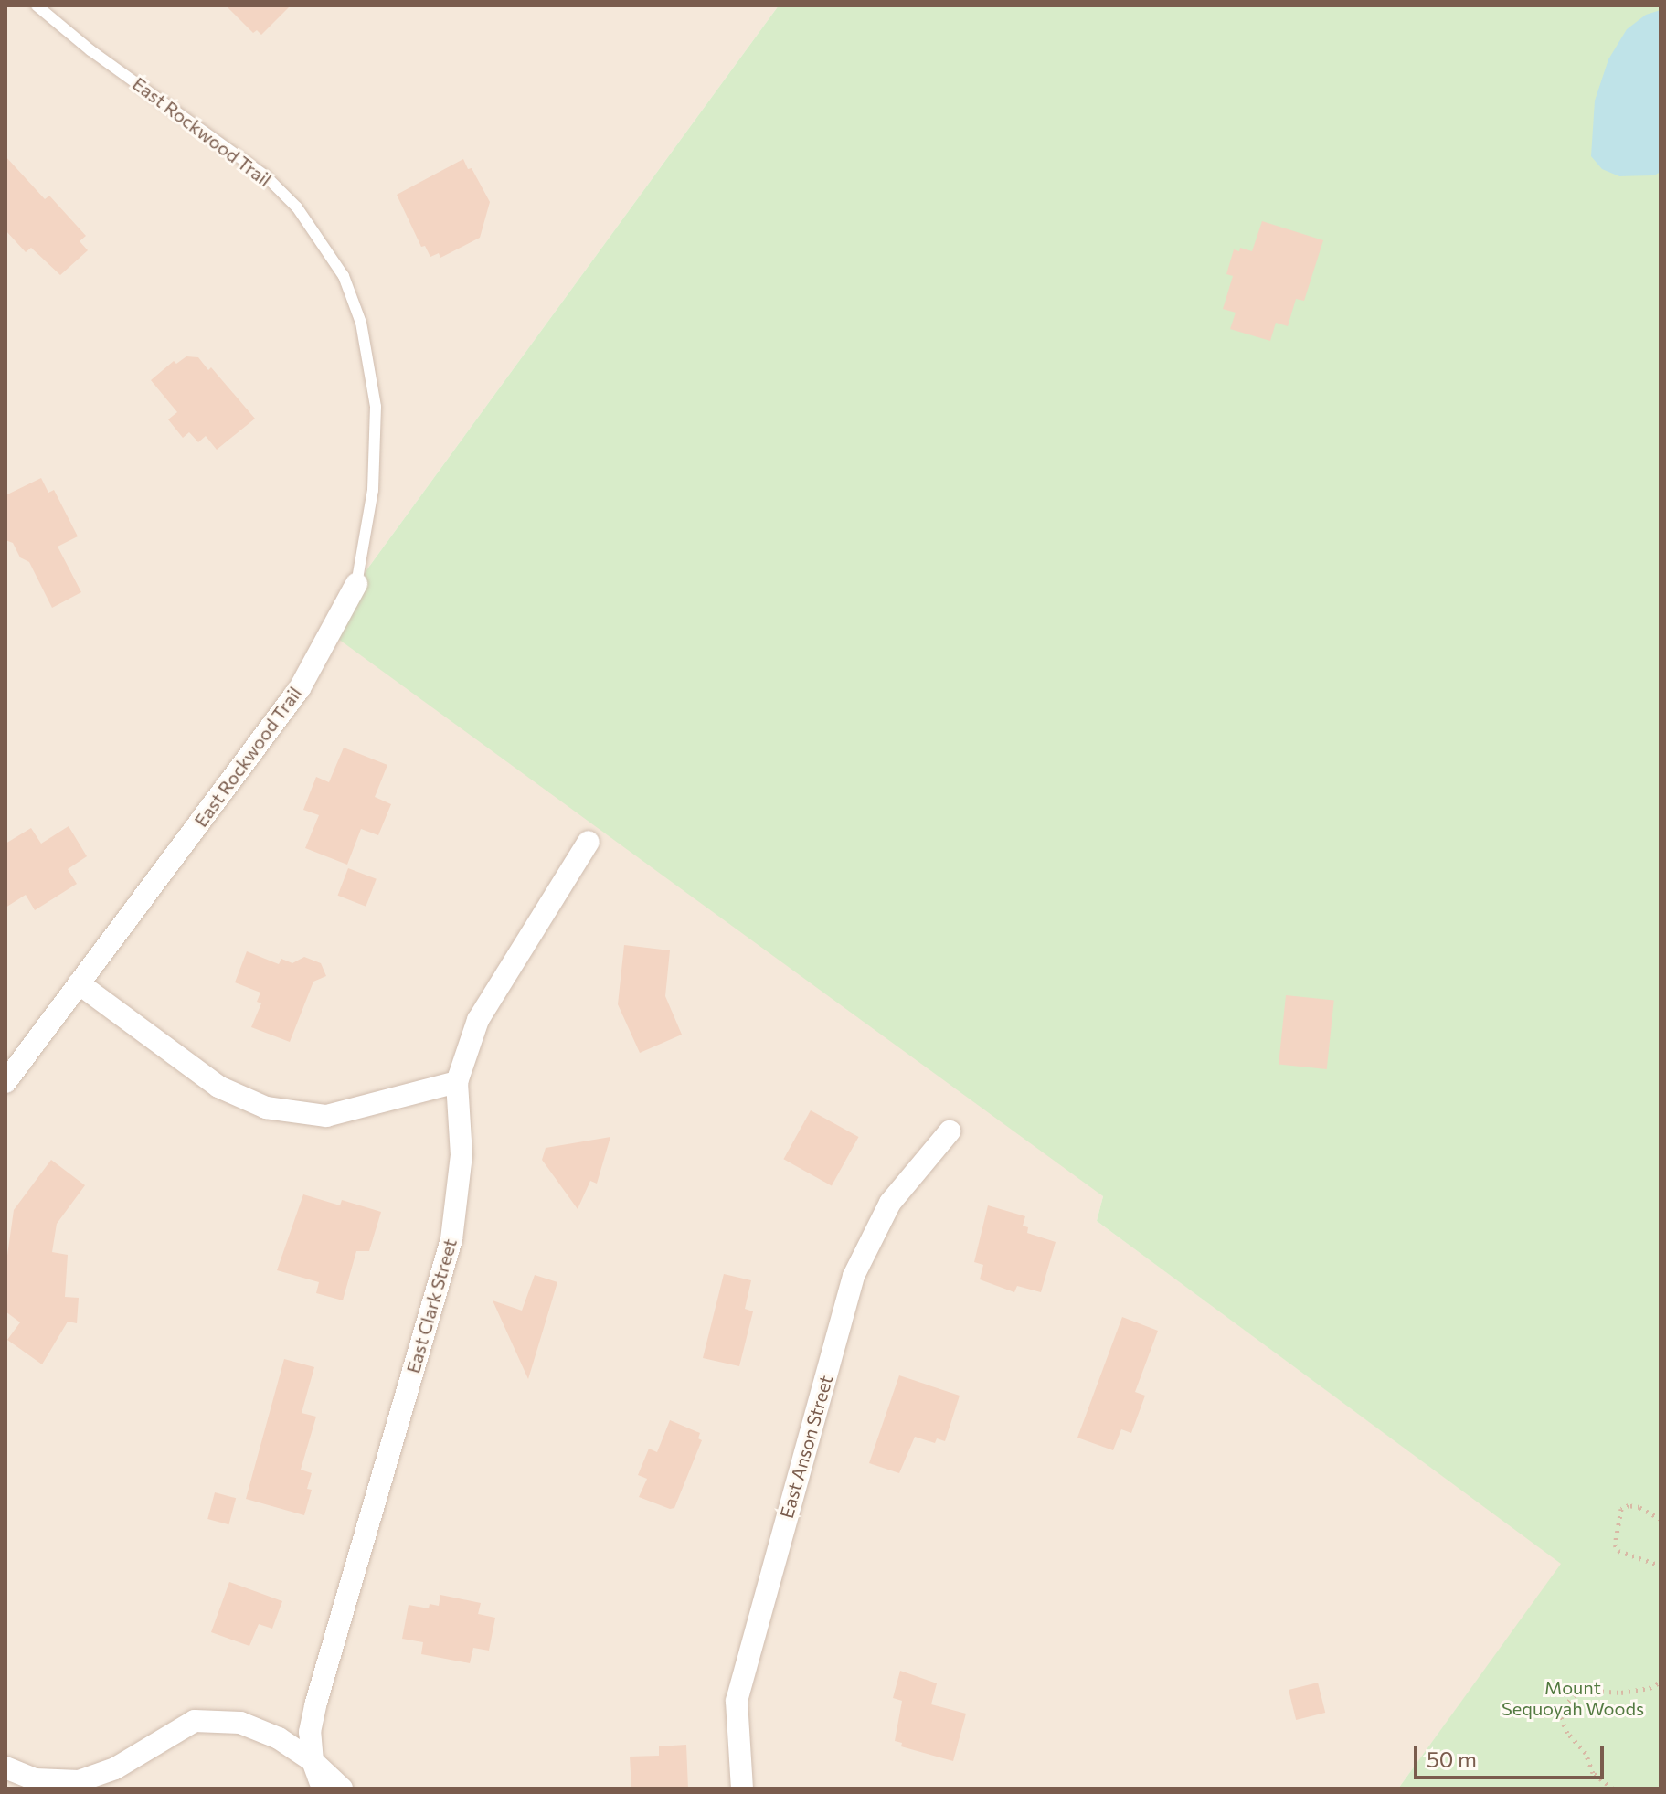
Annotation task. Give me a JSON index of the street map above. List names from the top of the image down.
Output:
{
  "streets": {
    "street": ["East Rockwood Trail", "East Clark Street", "East Anson Street"]
  },
  "parks": ["Mount Sequoyah Woods"],
  "scale_bar": "50 m"
}
